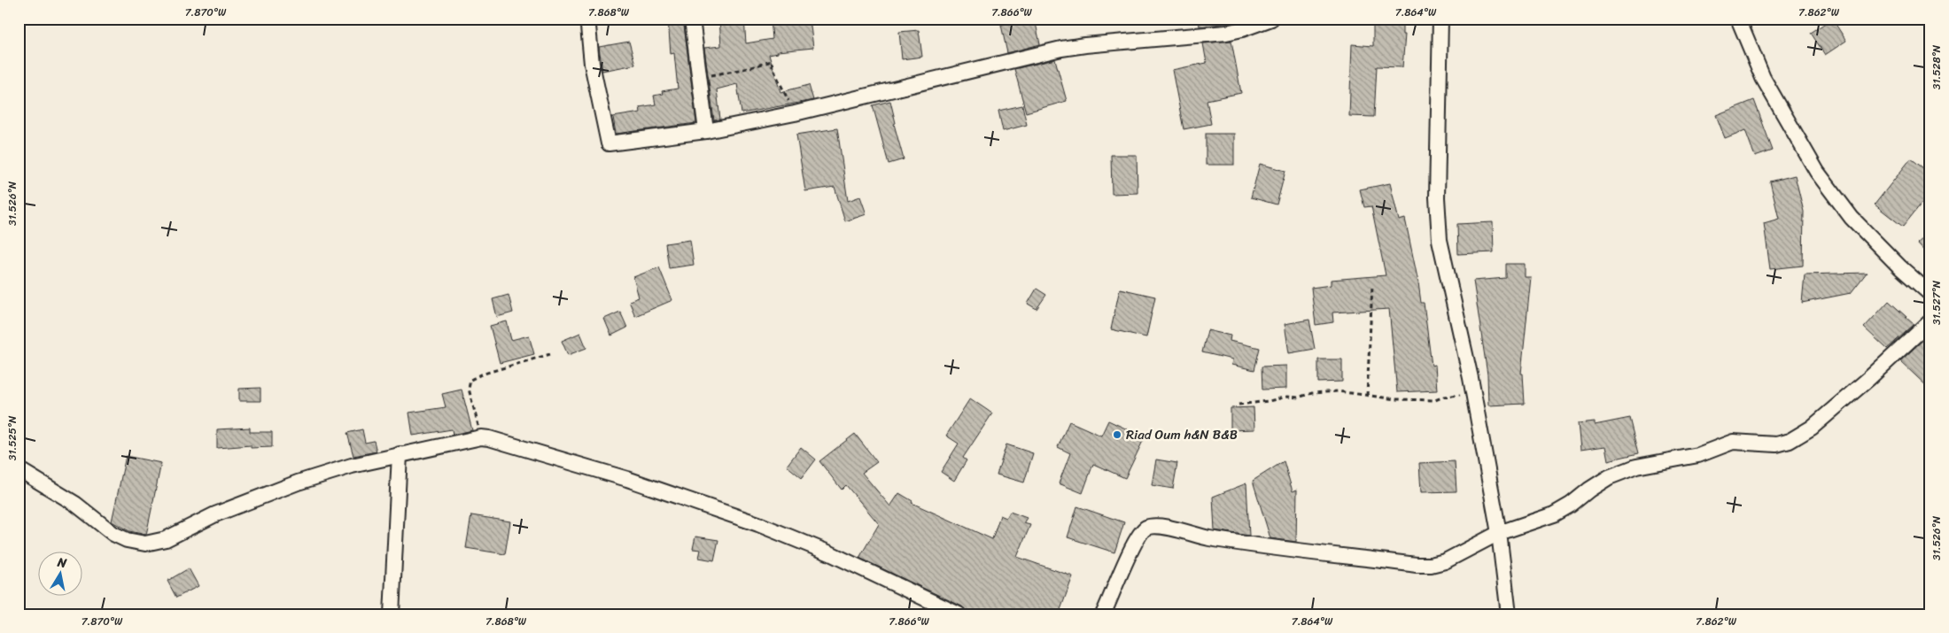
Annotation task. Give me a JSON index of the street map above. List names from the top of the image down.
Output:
{
  "places": ["Riad Oum h&N B&B"],
  "north": "top",
  "coordinates": [
    "7.870°W",
    "7.868°W",
    "7.866°W",
    "7.864°W",
    "7.862°W",
    "31.528°N",
    "31.526°N",
    "31.527°N",
    "31.525°N"
  ]
}
